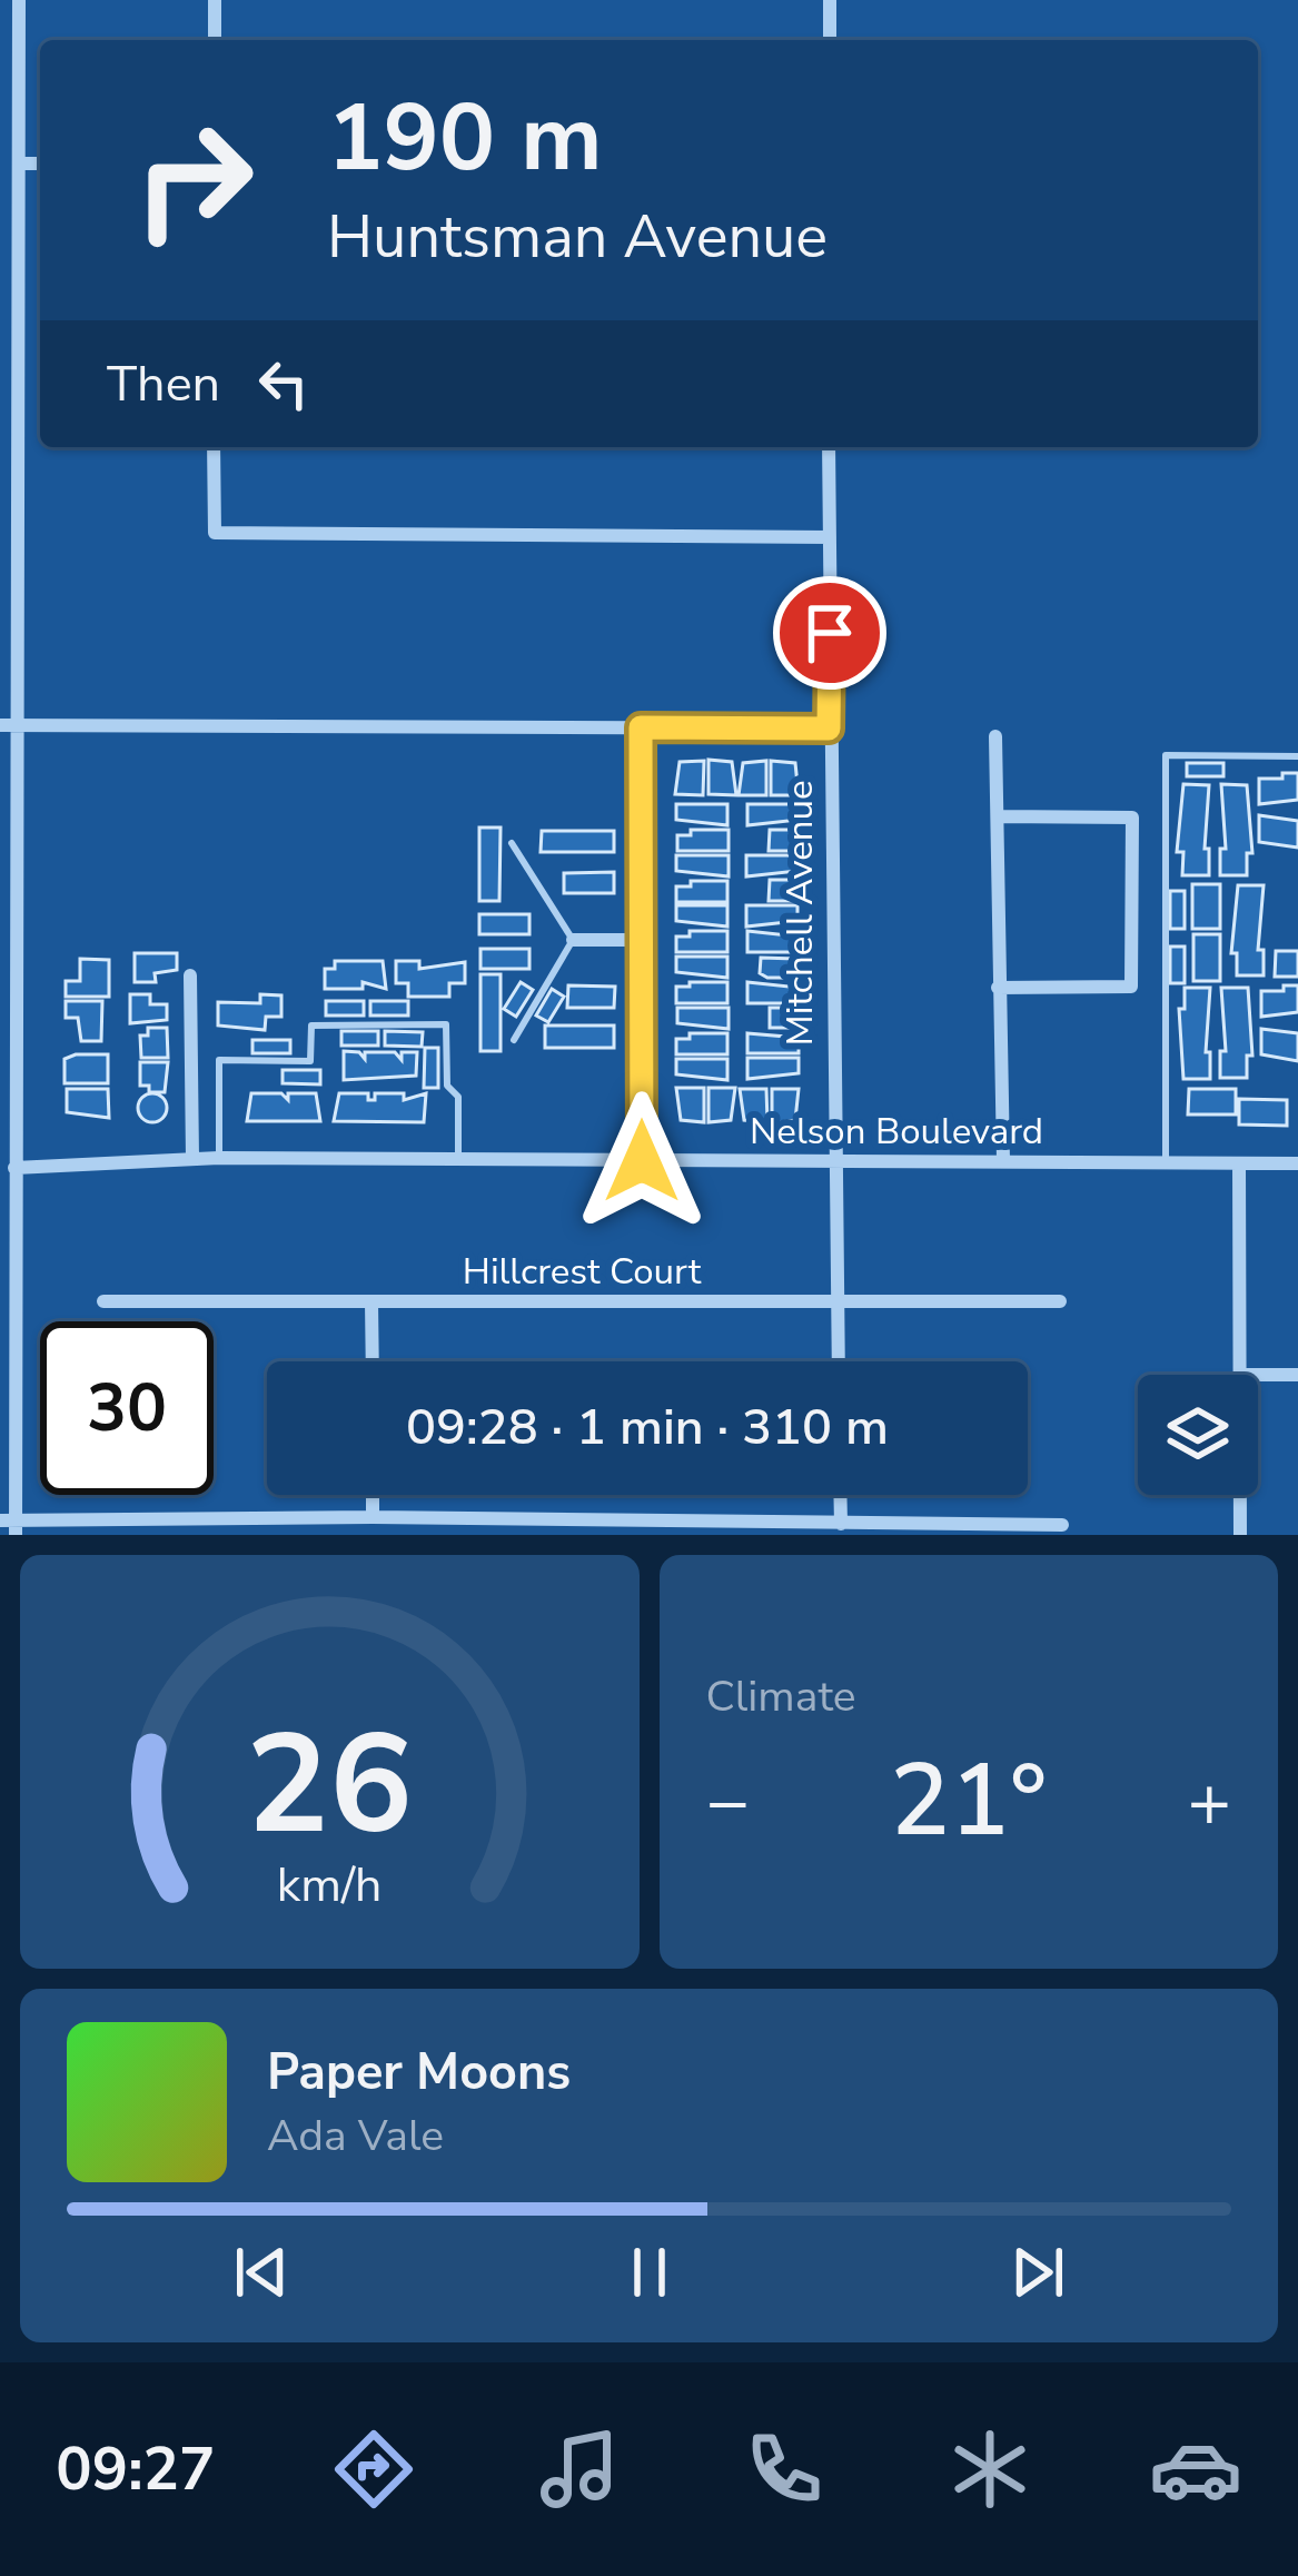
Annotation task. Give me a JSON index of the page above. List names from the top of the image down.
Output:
{
  "streets": {
    "street": ["Mitchell Avenue", "Nelson Boulevard", "Hillcrest Court"]
  },
  "crossings": [
    ["Mitchell Avenue", "Nelson Boulevard"],
    ["Mitchell Avenue", "Hillcrest Court"]
  ],
  "page": {
    "turn": ["190 m", "Huntsman Avenue"],
    "then": "Then",
    "limit": "30",
    "trip": "09:28 · 1 min · 310 m",
    "tile": "Climate",
    "heat": ["−", "21°", "+"],
    "song": ["Paper Moons", "Ada Vale"],
    "tabs": "09:27",
    "gauge": ["26", "km/h"]
  }
}
